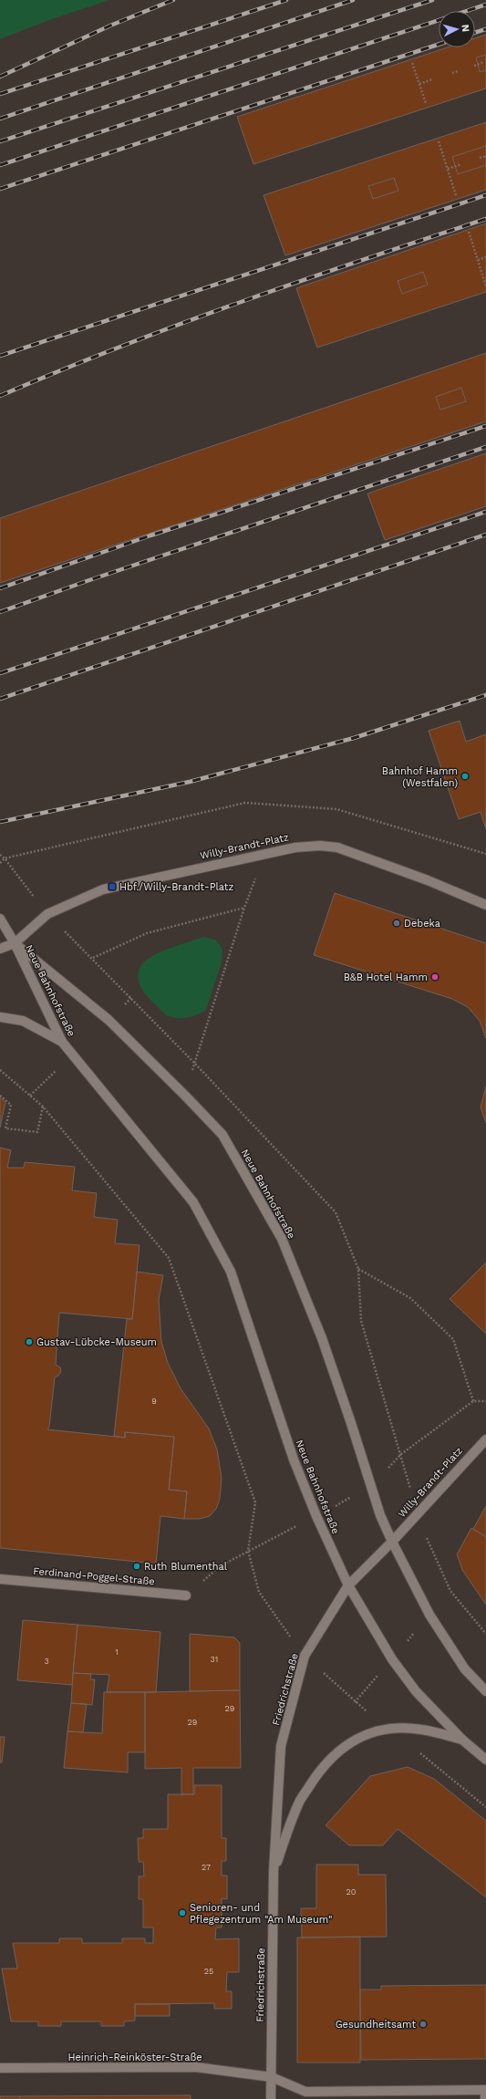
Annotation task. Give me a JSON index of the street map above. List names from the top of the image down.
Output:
{
  "streets": {
    "street": [
      "Willy-Brandt-Platz",
      "Neue Bahnhofstraße",
      "Ferdinand-Poggel-Straße",
      "Friedrichstraße",
      "Heinrich-Reinköster-Straße"
    ]
  },
  "crossings": [
    ["Willy-Brandt-Platz", "Neue Bahnhofstraße"],
    ["Willy-Brandt-Platz", "Friedrichstraße"],
    ["Neue Bahnhofstraße", "Friedrichstraße"],
    ["Friedrichstraße", "Heinrich-Reinköster-Straße"]
  ],
  "places": {
    "other": [
      "Bahnhof Hamm (Westfalen)",
      "Debeka",
      "B&B Hotel Hamm",
      "Gustav-Lübcke-Museum",
      "Ruth Blumenthal",
      "Senioren- und Pflegezentrum \"Am Museum\"",
      "Gesundheitsamt"
    ],
    "transit": ["Hbf./Willy-Brandt-Platz"]
  },
  "house_numbers": [
    "9",
    "1",
    "31",
    "3",
    "29",
    "29",
    "27",
    "20",
    "25"
  ],
  "north": "right"
}
